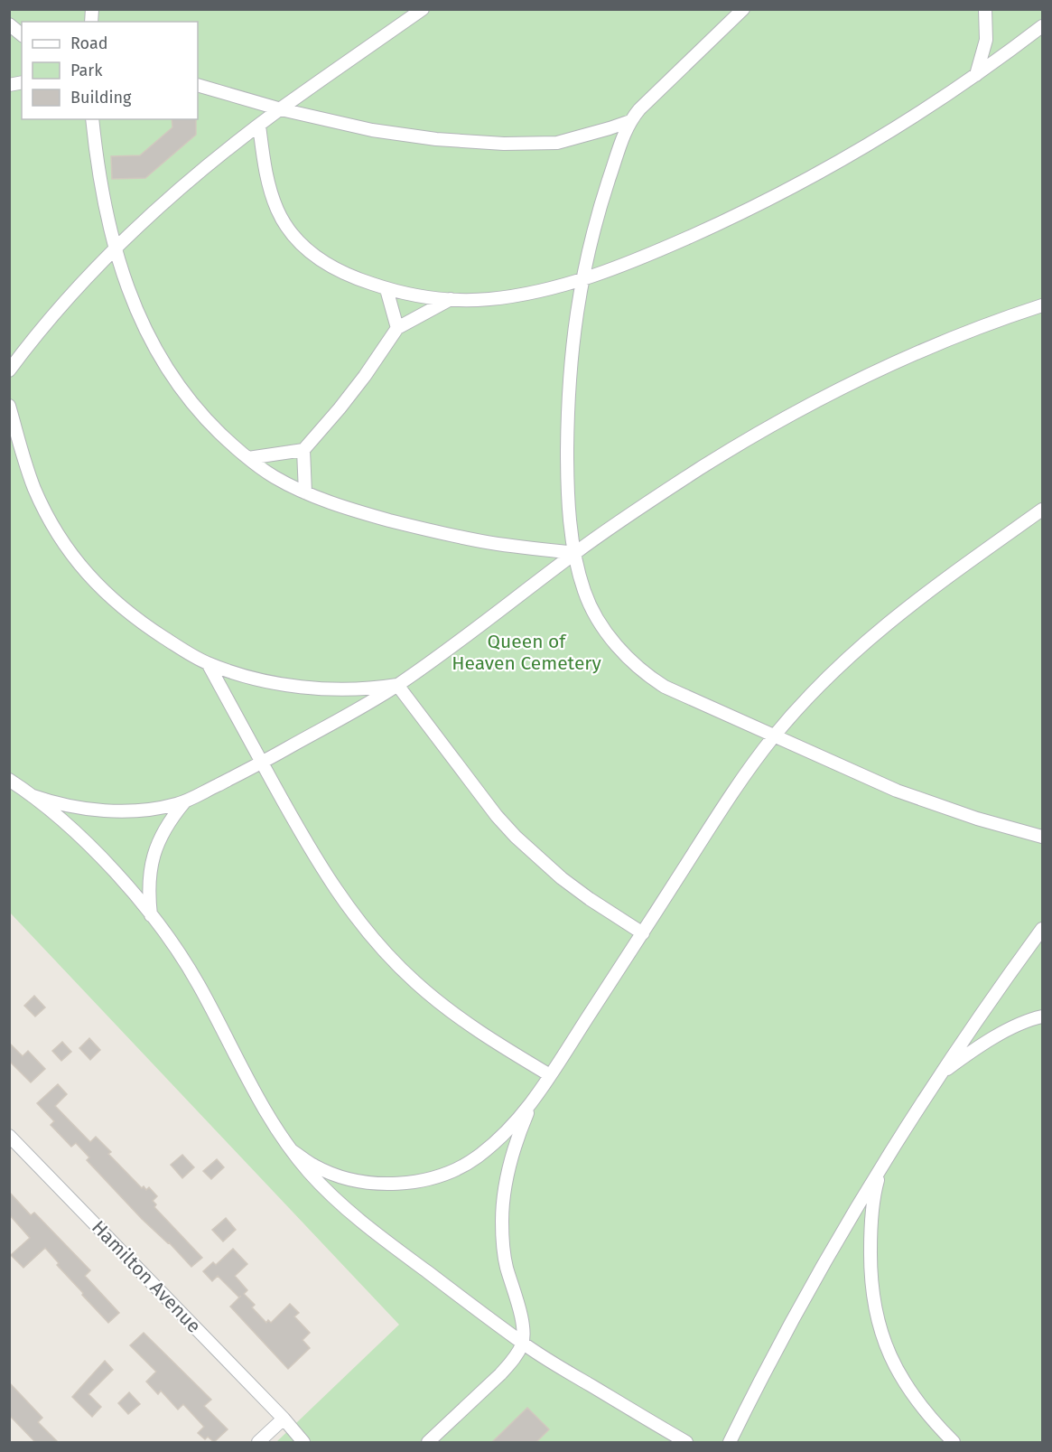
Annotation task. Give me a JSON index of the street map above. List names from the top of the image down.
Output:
{
  "streets": {
    "street": ["Hamilton Avenue"]
  },
  "parks": ["Queen of Heaven Cemetery"],
  "legend": ["Road", "Park", "Building"]
}
